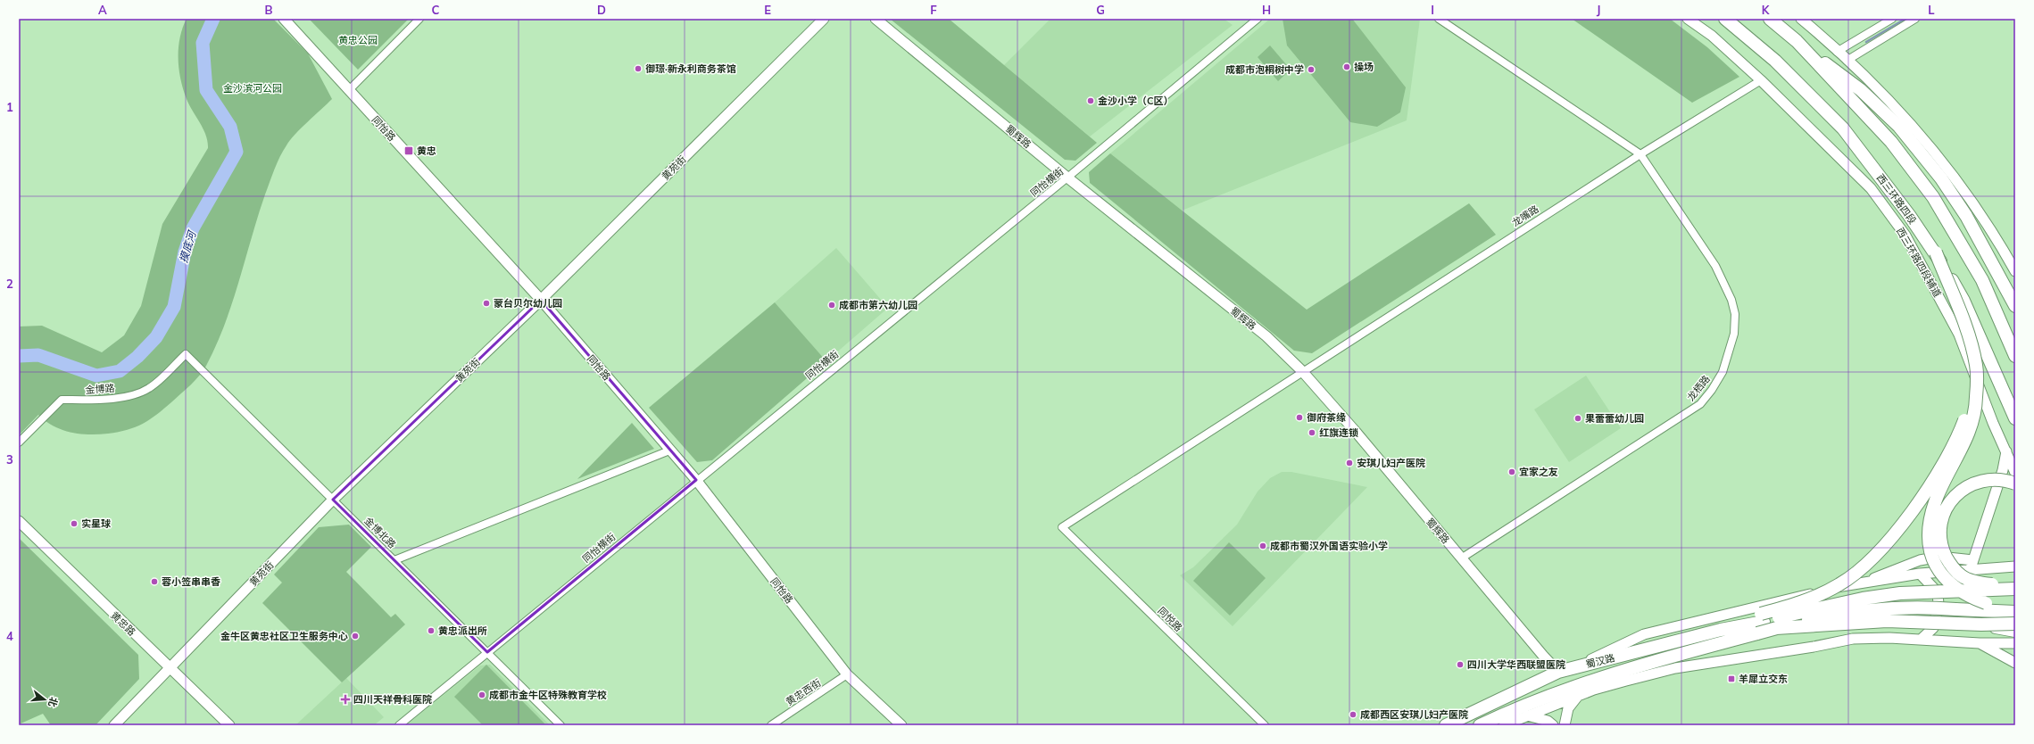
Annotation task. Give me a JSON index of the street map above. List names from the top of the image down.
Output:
{
  "streets": {
    "highway": ["西三环路四段", "蜀汉路"],
    "street": [
      "同怡路",
      "蜀辉路",
      "黄苑街",
      "同怡横街",
      "龙嘴路",
      "西三环路四段辅道",
      "龙栖路",
      "金博路",
      "金博北路",
      "同悦路",
      "黄忠路",
      "黄忠西街"
    ]
  },
  "crossings": [
    ["同怡路", "黄苑街"],
    ["同怡路", "同怡横街"],
    ["同怡路", "黄忠西街"],
    ["蜀辉路", "同怡横街"],
    ["蜀辉路", "龙嘴路"],
    ["蜀辉路", "龙栖路"],
    ["蜀辉路", "蜀汉路"],
    ["黄苑街", "金博北路"],
    ["黄苑街", "黄忠路"],
    ["同怡横街", "金博北路"],
    ["龙嘴路", "西三环路四段辅道"],
    ["龙嘴路", "龙栖路"],
    ["龙嘴路", "同悦路"],
    ["金博路", "金博北路"]
  ],
  "water": ["摸底河"],
  "parks": ["黄忠公园", "金沙滨河公园"],
  "places": {
    "other": [
      "操场",
      "御璟·新永利商务茶馆",
      "成都市泡桐树中学",
      "金沙小学（C区）",
      "蒙台贝尔幼儿园",
      "成都市第六幼儿园",
      "御府茶缘",
      "果蕾蕾幼儿园",
      "红旗连锁",
      "安琪儿妇产医院",
      "宜家之友",
      "实星球",
      "成都市蜀汉外国语实验小学",
      "蓉小签串串香",
      "黄忠派出所",
      "金牛区黄忠社区卫生服务中心",
      "四川大学华西联盟医院",
      "成都市金牛区特殊教育学校",
      "成都西区安琪儿妇产医院"
    ],
    "transit": ["黄忠", "羊犀立交东"],
    "health": ["四川天祥骨科医院"]
  },
  "north": "right",
  "grid": {
    "columns": [
      "A",
      "B",
      "C",
      "D",
      "E",
      "F",
      "G",
      "H",
      "I",
      "J",
      "K",
      "L"
    ],
    "rows": [
      "1",
      "2",
      "3",
      "4"
    ]
  }
}
